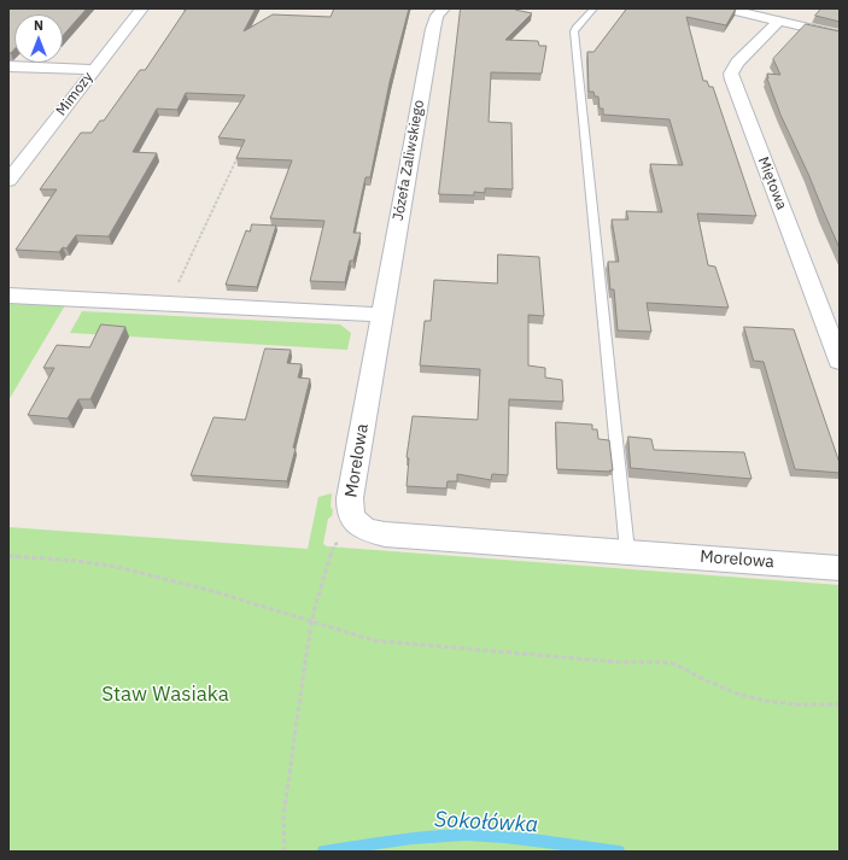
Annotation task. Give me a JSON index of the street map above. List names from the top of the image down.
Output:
{
  "streets": {
    "street": [
      "Mimozy",
      "Józefa Zaliwskiego",
      "Miętowa",
      "Morelowa"
    ]
  },
  "crossings": [
    ["Józefa Zaliwskiego", "Morelowa"]
  ],
  "water": ["Sokołówka"],
  "parks": ["Staw Wasiaka"],
  "north": "top"
}
